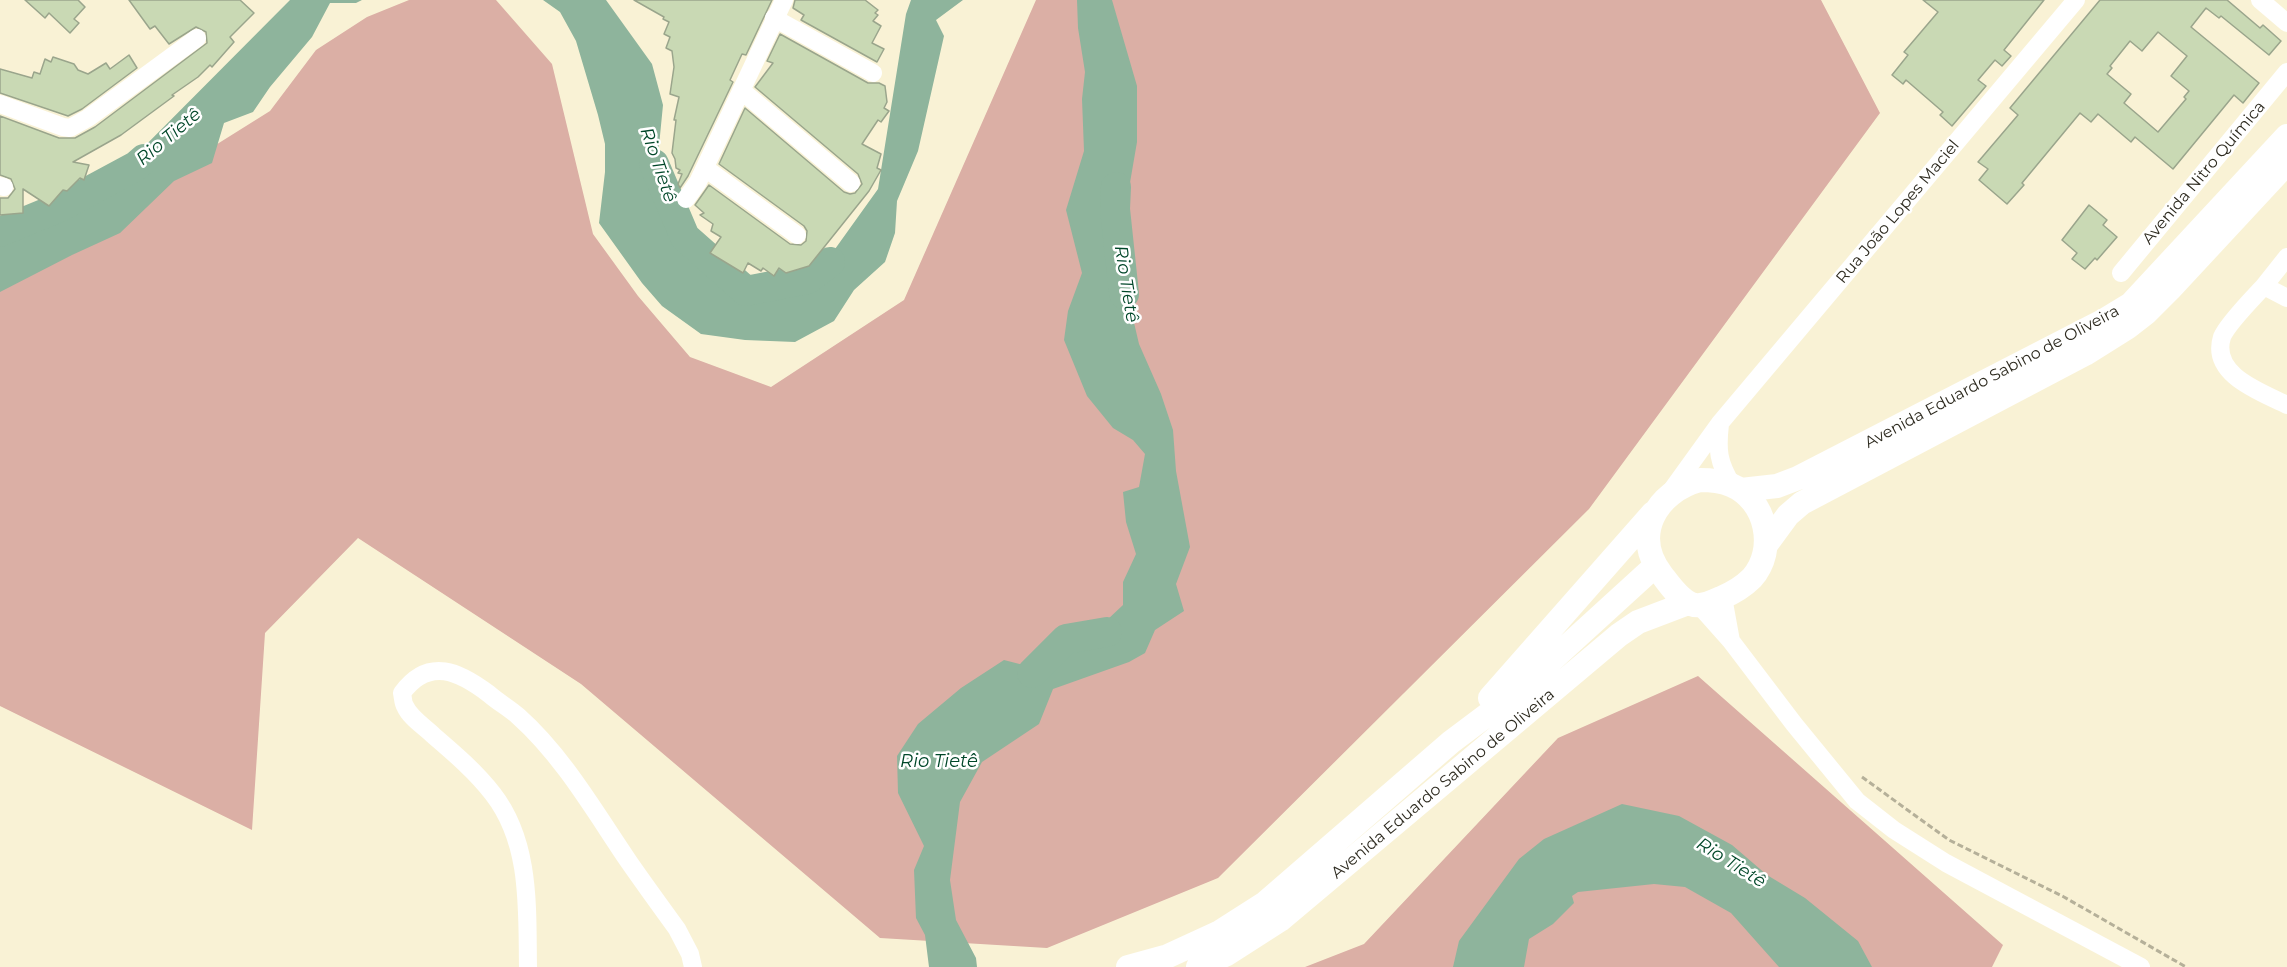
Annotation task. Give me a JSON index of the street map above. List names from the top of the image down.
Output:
{
  "streets": {
    "main road": ["Avenida Eduardo Sabino de Oliveira"],
    "street": ["Avenida Nitro Química", "Rua João Lopes Maciel"]
  },
  "crossings": [
    ["Rua João Lopes Maciel", "Avenida Eduardo Sabino de Oliveira"]
  ],
  "water": ["Rio Tietê"]
}
